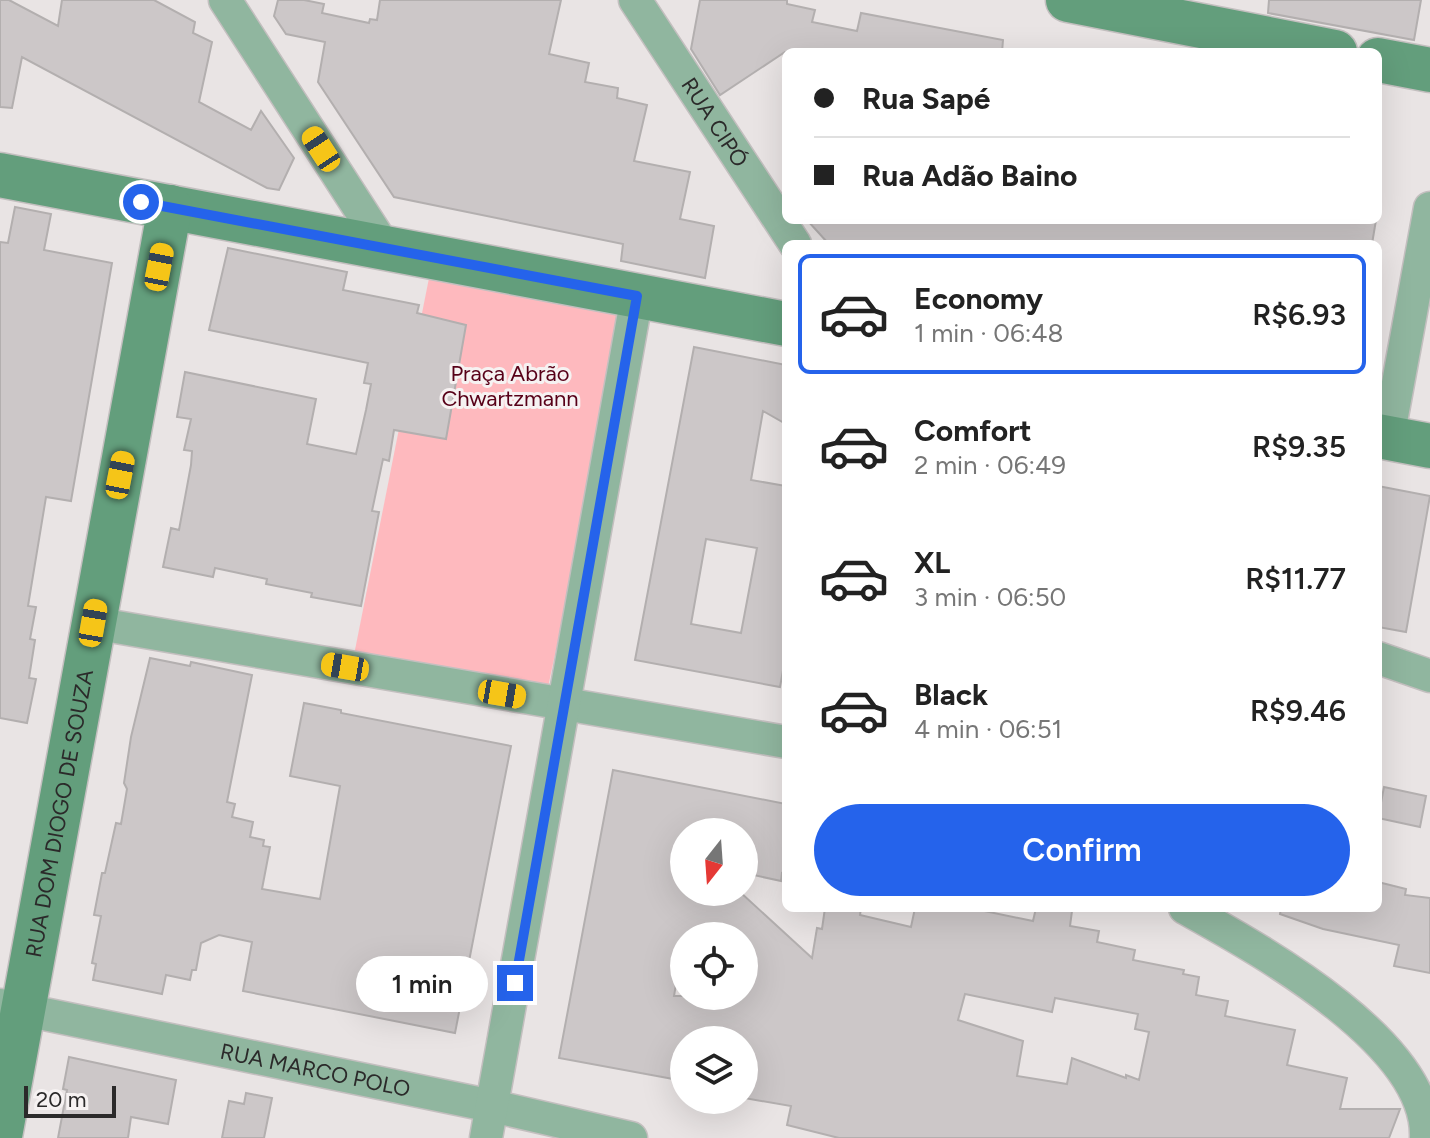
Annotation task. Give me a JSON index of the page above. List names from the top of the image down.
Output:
{
  "streets": {
    "street": ["RUA CIPÓ", "RUA DOM DIOGO DE SOUZA", "RUA MARCO POLO"]
  },
  "crossings": [
    ["RUA DOM DIOGO DE SOUZA", "RUA MARCO POLO"]
  ],
  "parks": ["Praça Abrão Chwartzmann"],
  "scale_bar": "20 m",
  "north": "bottom",
  "page": {
    "banner": ["Rua Sapé", "Rua Adão Baino"],
    "list": [
      {
        "name": "Economy",
        "note": "1 min · 06:48",
        "value": "R$6.93"
      },
      {
        "name": "Comfort",
        "note": "2 min · 06:49",
        "value": "R$9.35"
      },
      {
        "name": "XL",
        "note": "3 min · 06:50",
        "value": "R$11.77"
      },
      {
        "name": "Black",
        "note": "4 min · 06:51",
        "value": "R$9.46"
      }
    ],
    "buttons": "Confirm",
    "bubble": "1 min",
    "scale": "20 m"
  }
}
